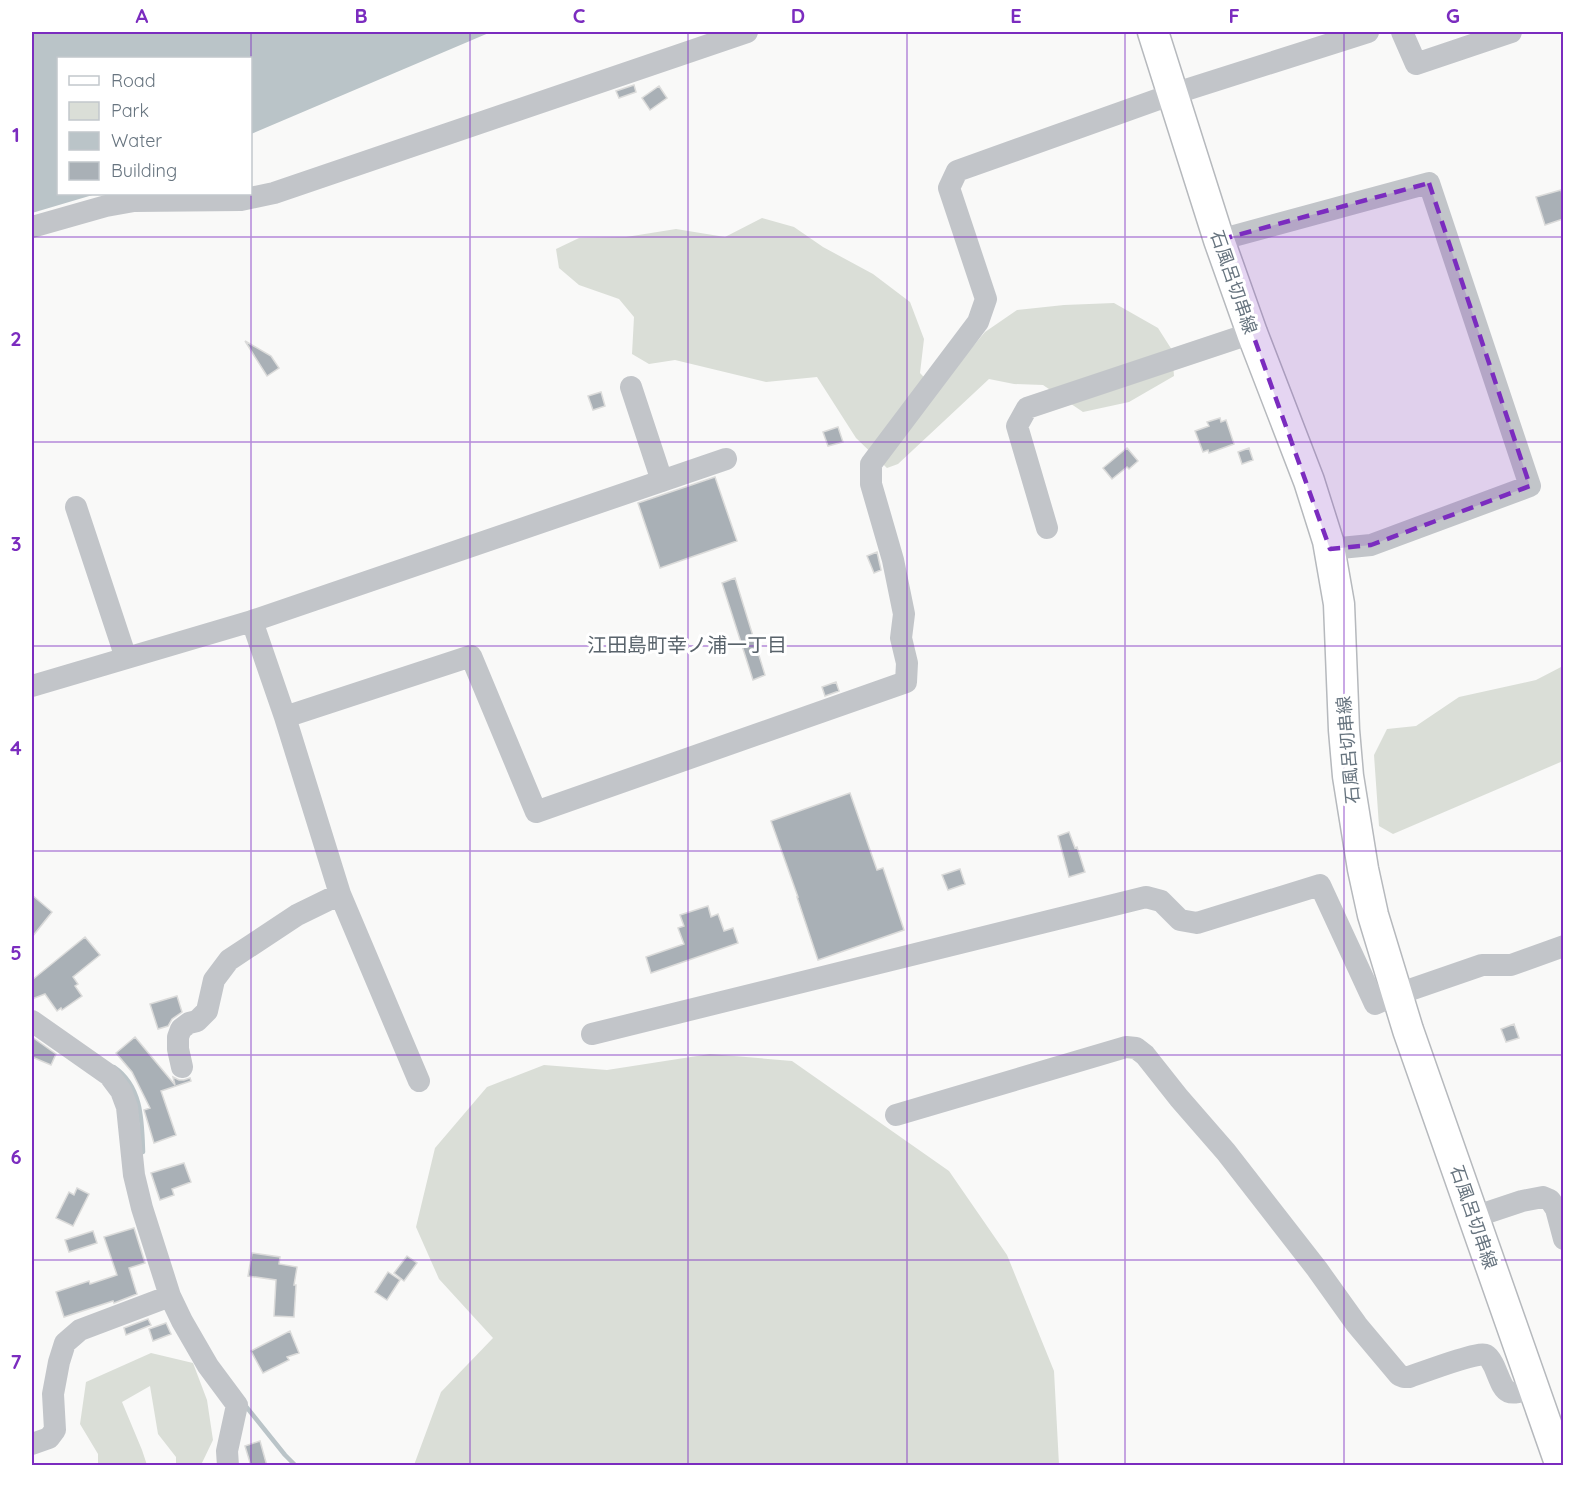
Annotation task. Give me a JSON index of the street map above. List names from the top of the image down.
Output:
{
  "streets": {
    "main road": ["石風呂切串線"]
  },
  "districts": ["江田島町幸ノ浦一丁目"],
  "legend": [
    "Road",
    "Park",
    "Water",
    "Building"
  ],
  "grid": {
    "columns": [
      "A",
      "B",
      "C",
      "D",
      "E",
      "F",
      "G"
    ],
    "rows": [
      "1",
      "2",
      "3",
      "4",
      "5",
      "6",
      "7"
    ]
  }
}
